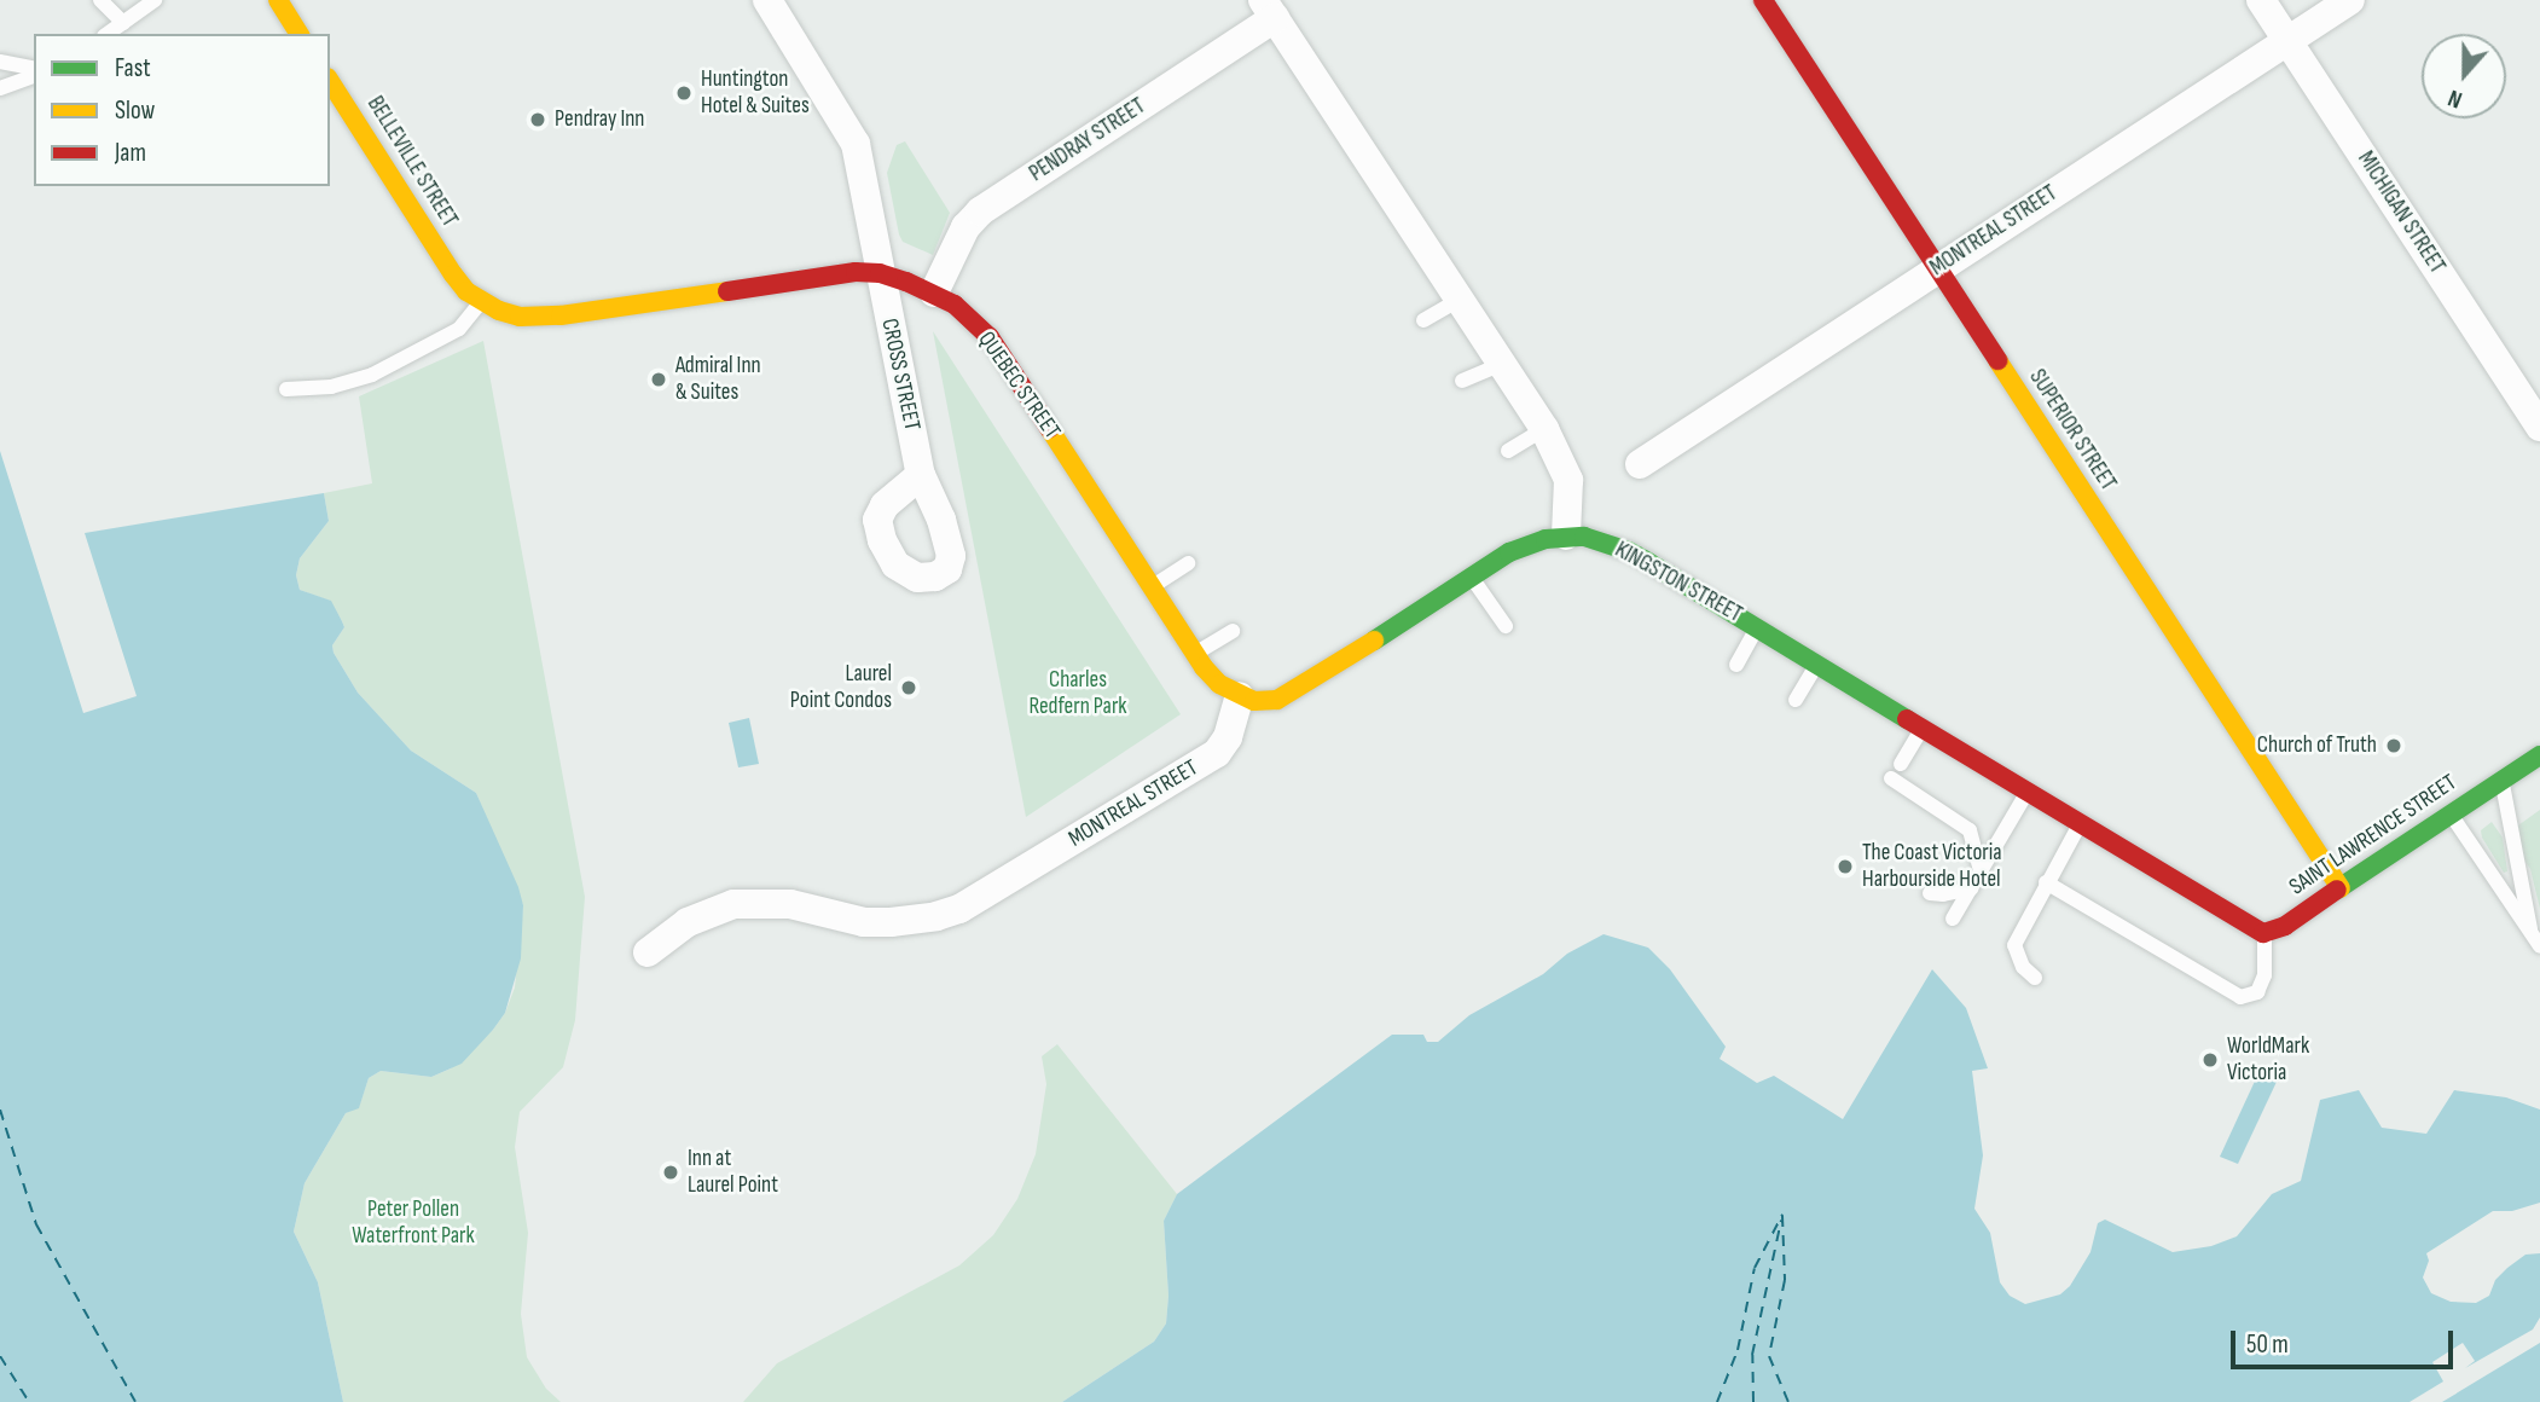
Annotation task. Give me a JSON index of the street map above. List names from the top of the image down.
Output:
{
  "streets": {
    "street": [
      "PENDRAY STREET",
      "BELLEVILLE STREET",
      "MICHIGAN STREET",
      "MONTREAL STREET",
      "CROSS STREET",
      "QUEBEC STREET",
      "SUPERIOR STREET",
      "KINGSTON STREET",
      "SAINT LAWRENCE STREET"
    ]
  },
  "crossings": [
    ["PENDRAY STREET", "QUEBEC STREET"],
    ["MICHIGAN STREET", "MONTREAL STREET"],
    ["MONTREAL STREET", "QUEBEC STREET"],
    ["MONTREAL STREET", "SUPERIOR STREET"],
    ["CROSS STREET", "QUEBEC STREET"],
    ["SUPERIOR STREET", "SAINT LAWRENCE STREET"],
    ["KINGSTON STREET", "SAINT LAWRENCE STREET"]
  ],
  "parks": ["Charles Redfern Park", "Peter Pollen Waterfront Park"],
  "places": [
    "Huntington Hotel & Suites",
    "Pendray Inn",
    "Admiral Inn & Suites",
    "Laurel Point Condos",
    "Church of Truth",
    "The Coast Victoria Harbourside Hotel",
    "WorldMark Victoria",
    "Inn at Laurel Point"
  ],
  "legend": ["Fast", "Slow", "Jam"],
  "scale_bar": "50 m",
  "north": "bottom"
}
